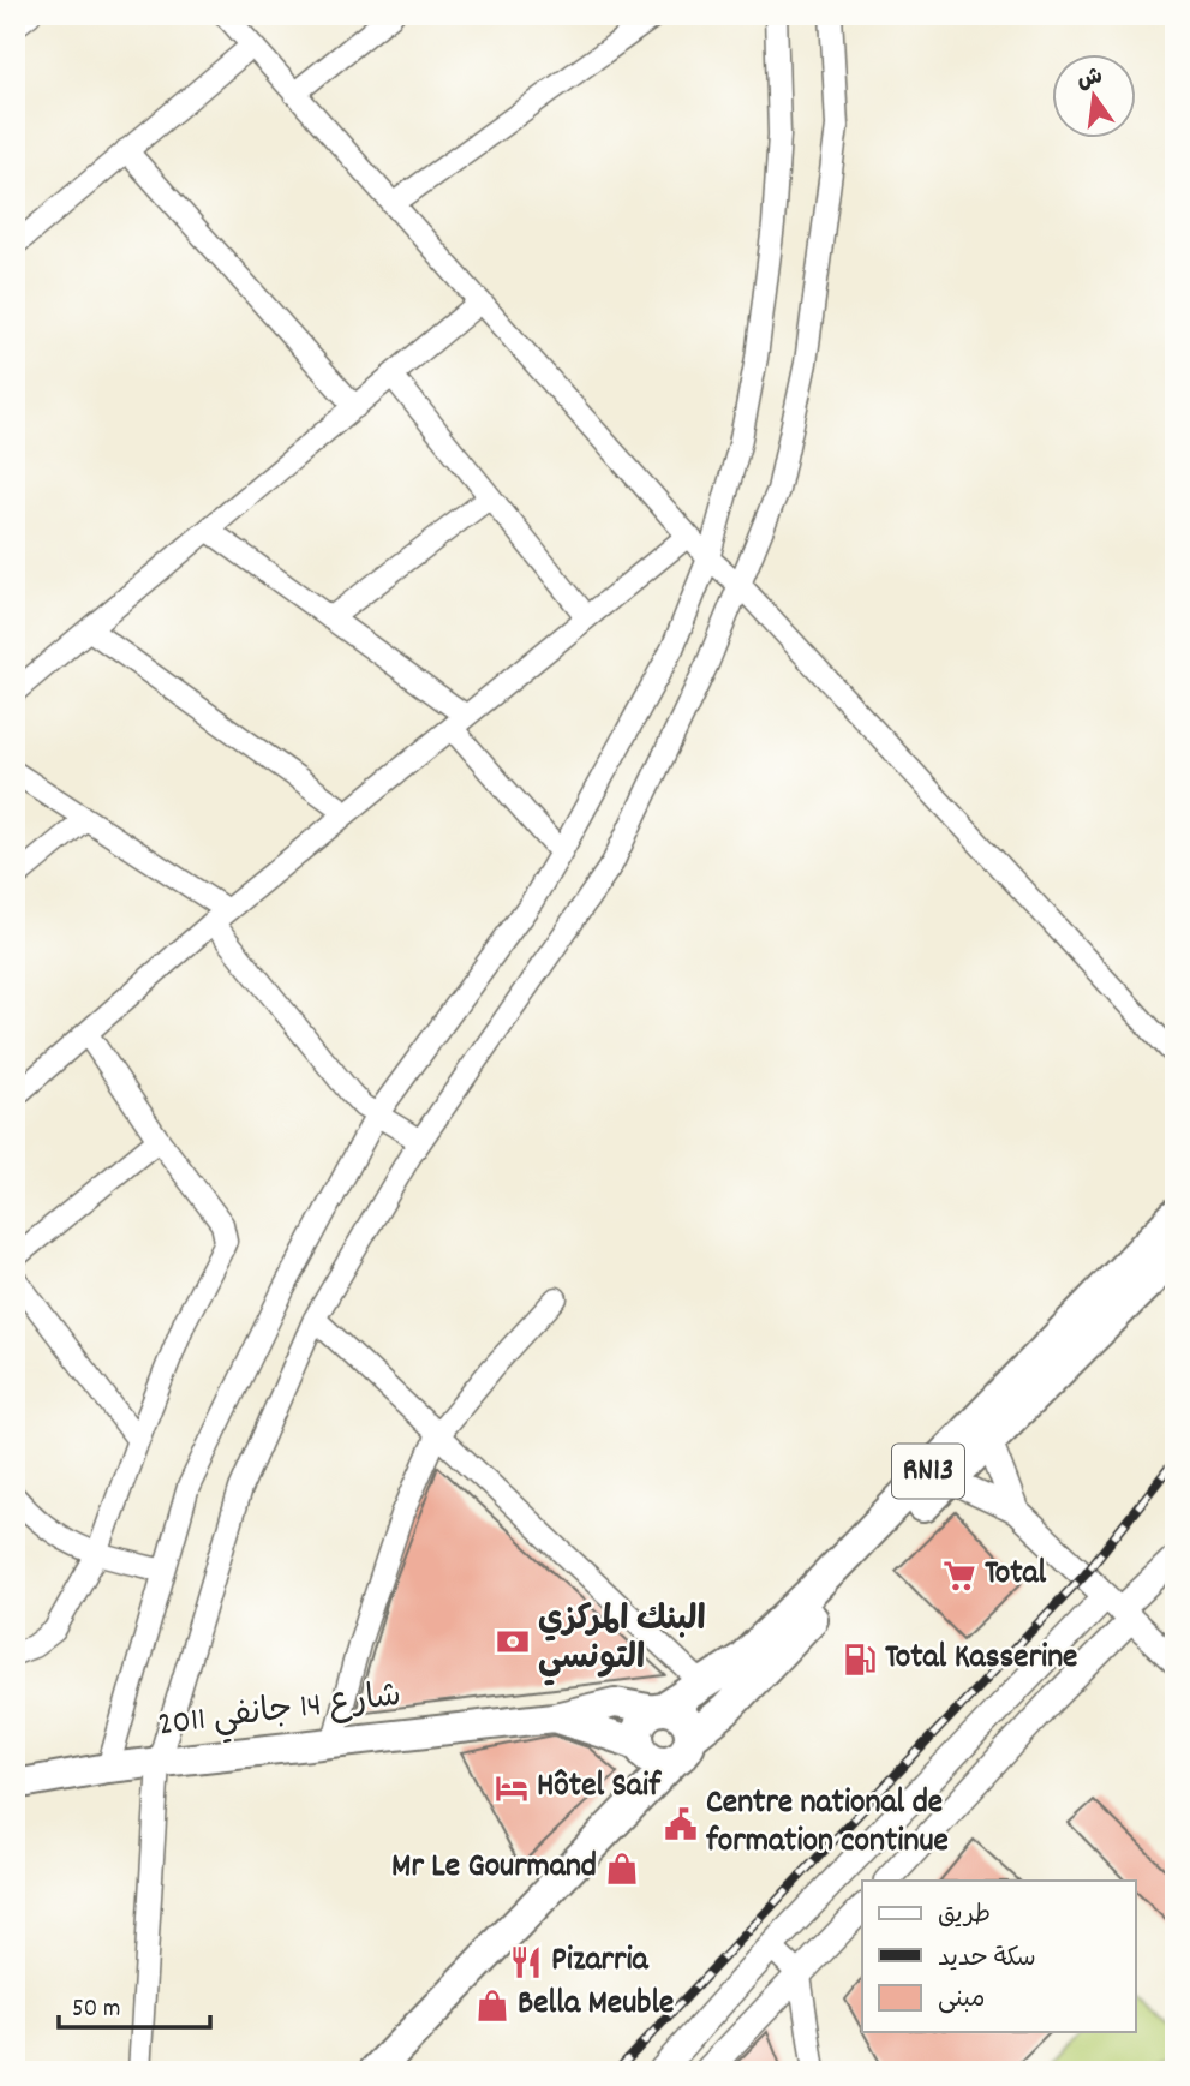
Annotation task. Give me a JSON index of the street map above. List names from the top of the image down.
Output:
{
  "streets": {
    "main road": ["RN13", "شارع 14 جانفي 2011"]
  },
  "crossings": [
    ["RN13", "شارع 14 جانفي 2011"]
  ],
  "places": {
    "supermarket": ["Total"],
    "bank": ["البنك المركزي التونسي"],
    "fuel station": ["Total Kasserine"],
    "hotel": ["Hôtel Saif"],
    "public building": ["Centre national de formation continue"],
    "shop": ["Mr Le Gourmand", "Bella Meuble"],
    "restaurant": ["Pizarria"]
  },
  "legend": ["طريق", "سكة حديد", "مبنى"],
  "scale_bar": "50 m",
  "north": "top"
}
